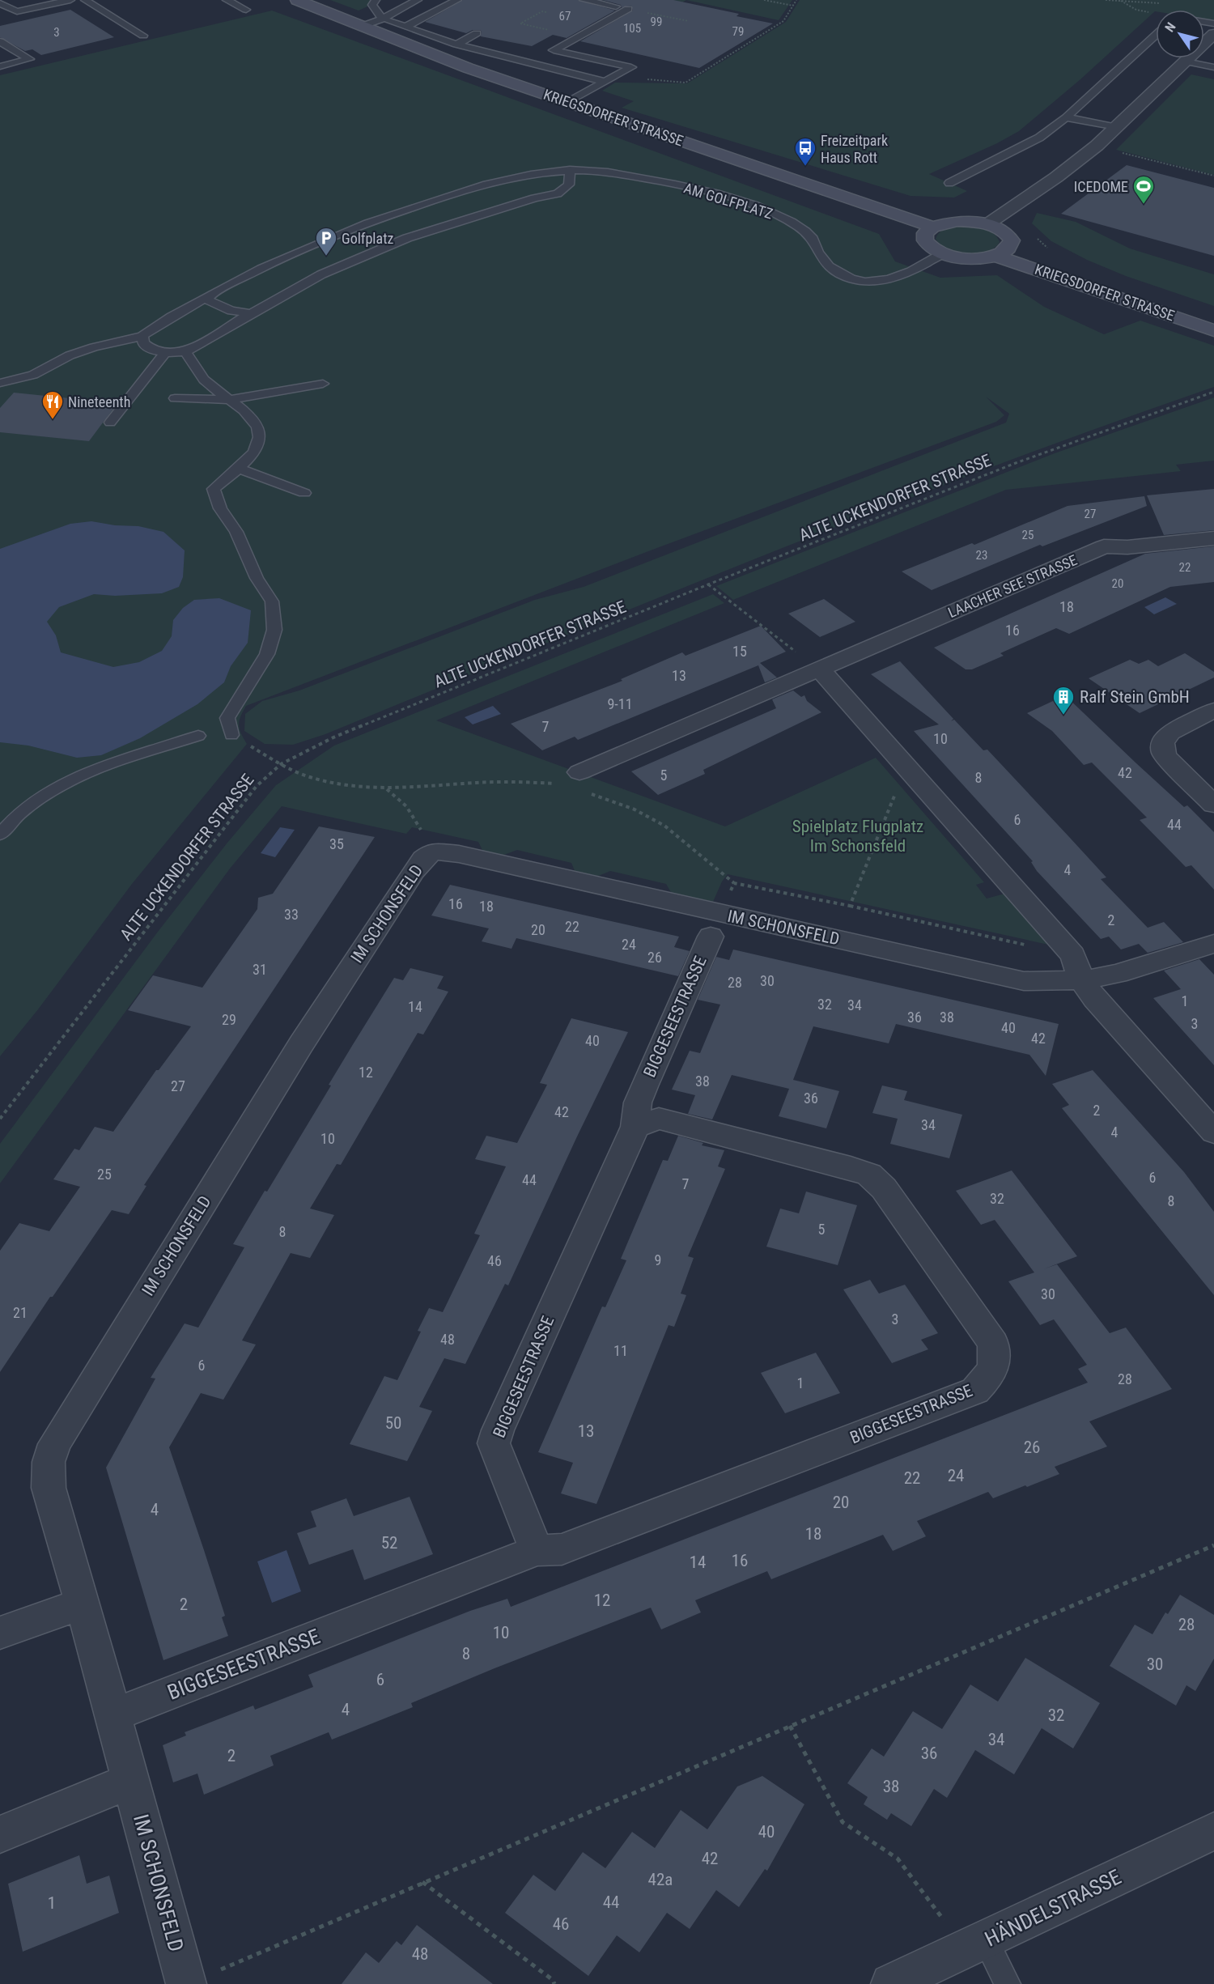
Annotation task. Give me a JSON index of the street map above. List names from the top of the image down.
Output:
{
  "streets": {
    "main road": ["KRIEGSDORFER STRASSE"],
    "street": [
      "LAACHER SEE STRASSE",
      "IM SCHONSFELD",
      "BIGGESEESTRASSE",
      "HÄNDELSTRASSE"
    ],
    "lane": ["AM GOLFPLATZ"],
    "path": ["ALTE UCKENDORFER STRASSE"]
  },
  "crossings": [
    ["IM SCHONSFELD", "BIGGESEESTRASSE"]
  ],
  "parks": ["Spielplatz Flugplatz Im Schonsfeld"],
  "places": {
    "bus stop": ["Freizeitpark Haus Rott"],
    "sports": ["ICEDOME"],
    "parking": ["Golfplatz"],
    "restaurant": ["Nineteenth"],
    "building": ["Ralf Stein GmbH"]
  },
  "house_numbers": [
    "67",
    "99",
    "105",
    "79",
    "3",
    "27",
    "25",
    "23",
    "22",
    "20",
    "18",
    "16",
    "15",
    "13",
    "9-11",
    "7",
    "10",
    "42",
    "5",
    "8",
    "6",
    "44",
    "35",
    "4",
    "16",
    "18",
    "33",
    "2",
    "22",
    "20",
    "24",
    "26",
    "31",
    "30",
    "28",
    "1",
    "32",
    "34",
    "14",
    "36",
    "38",
    "29",
    "3",
    "40",
    "42",
    "40",
    "12",
    "38",
    "27",
    "36",
    "2",
    "42",
    "34",
    "4",
    "10",
    "25",
    "6",
    "44",
    "7",
    "32",
    "8",
    "5",
    "8",
    "9",
    "46",
    "30",
    "21",
    "3",
    "48",
    "11",
    "6",
    "28",
    "1",
    "50",
    "13",
    "26",
    "24",
    "22",
    "20",
    "4",
    "18",
    "52",
    "16",
    "14",
    "12",
    "2",
    "28",
    "10",
    "8",
    "30",
    "6",
    "4",
    "32",
    "34",
    "36",
    "2",
    "38",
    "40",
    "42",
    "42a",
    "44",
    "1",
    "46",
    "48"
  ],
  "north": "top left"
}
